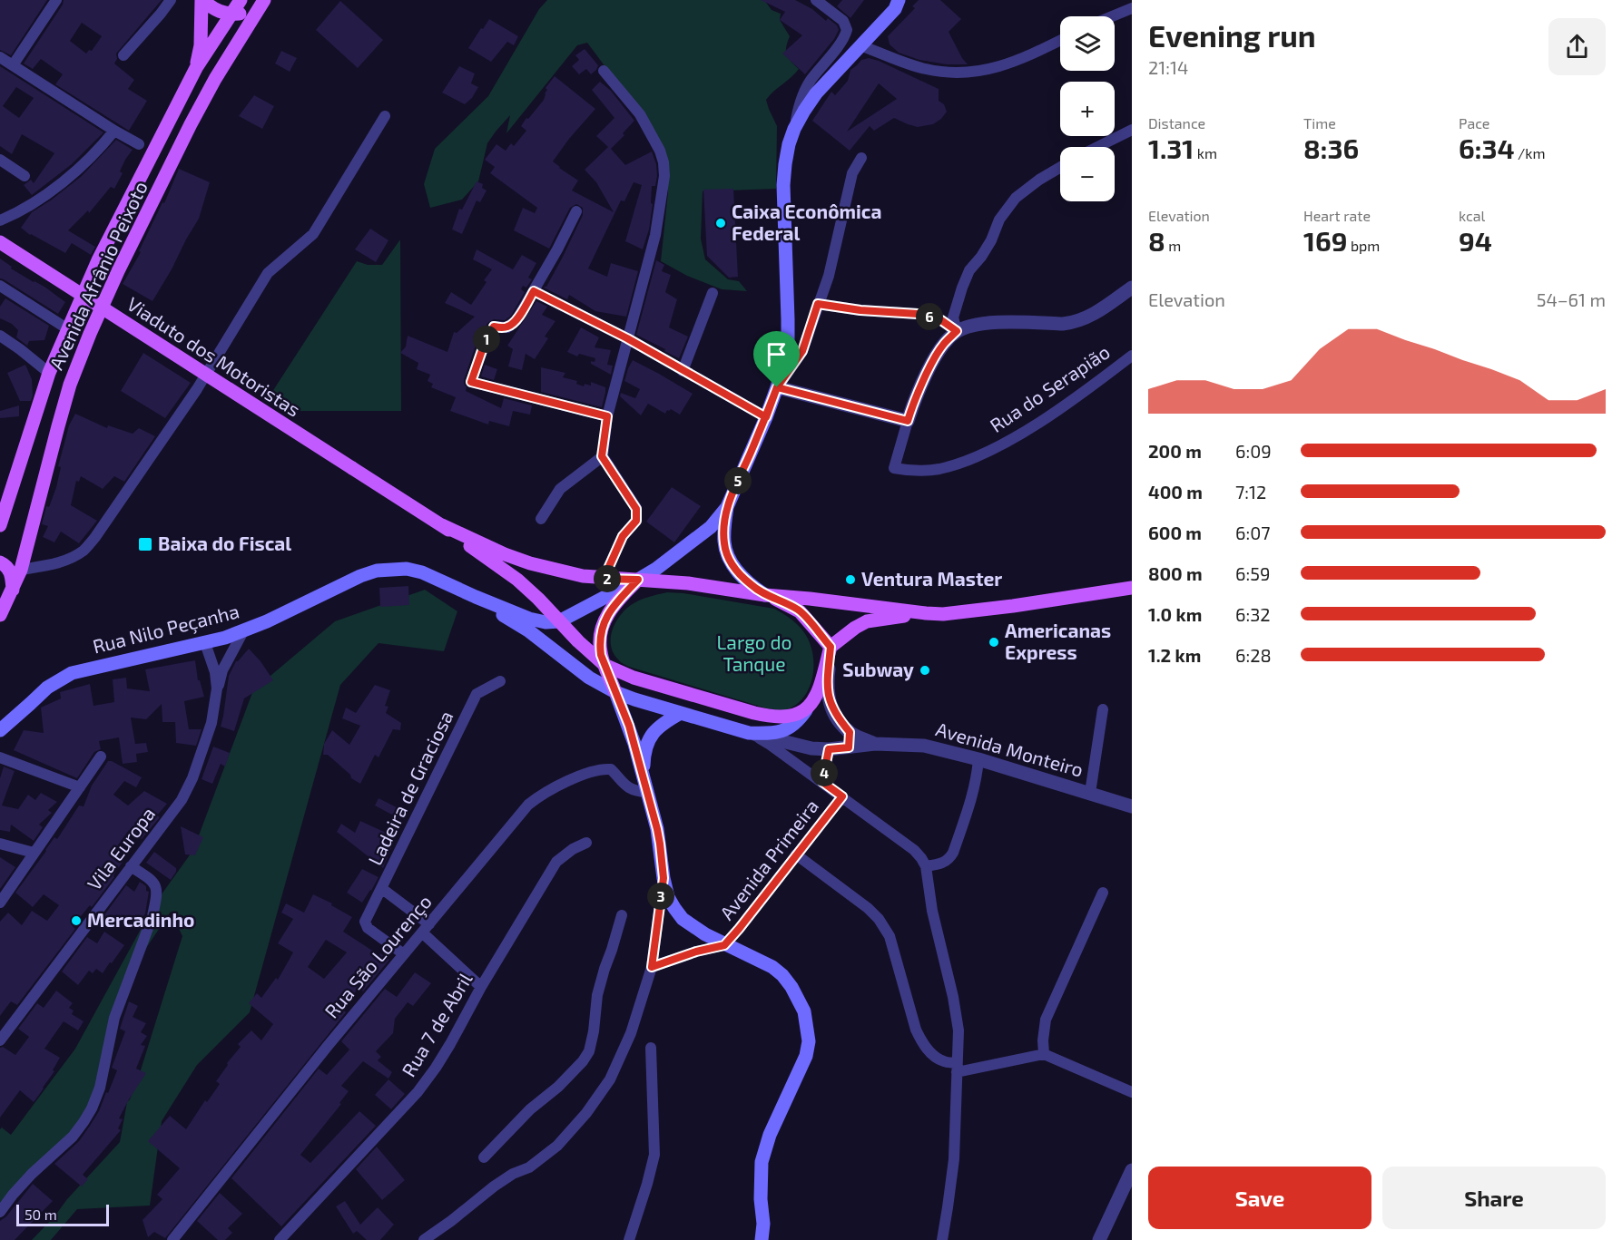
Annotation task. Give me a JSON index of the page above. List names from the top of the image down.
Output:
{
  "streets": {
    "main road": ["Avenida Afrânio Peixoto", "Viaduto dos Motoristas", "Rua Nilo Peçanha"],
    "street": [
      "Rua do Serapião",
      "Avenida Monteiro",
      "Ladeira de Graciosa",
      "Vila Europa",
      "Avenida Primeira",
      "Rua São Lourenço",
      "Rua 7 de Abril"
    ]
  },
  "crossings": [
    ["Rua Nilo Peçanha", "Vila Europa"],
    ["Ladeira de Graciosa", "Rua São Lourenço"]
  ],
  "parks": ["Largo do Tanque"],
  "places": {
    "other": [
      "Caixa Econômica Federal",
      "Ventura Master",
      "Americanas Express",
      "Subway",
      "Mercadinho"
    ],
    "transit": ["Baixa do Fiscal"]
  },
  "scale_bar": "50 m",
  "page": {
    "heading": ["Evening run", "21:14"],
    "map_buttons": ["+", "−"],
    "stats": [
      ["Distance", "1.31 km"],
      ["Time", "8:36"],
      ["Pace", "6:34 /km"],
      ["Elevation", "8 m"],
      ["Heart rate", "169 bpm"],
      ["kcal", "94"]
    ],
    "chart": ["Elevation", "54–61 m"],
    "pins": [
      "6",
      "1",
      "5",
      "2",
      "4",
      "3"
    ],
    "list": [
      {
        "name": "200 m",
        "note": "6:09"
      },
      {
        "name": "400 m",
        "note": "7:12"
      },
      {
        "name": "600 m",
        "note": "6:07"
      },
      {
        "name": "800 m",
        "note": "6:59"
      },
      {
        "name": "1.0 km",
        "note": "6:32"
      },
      {
        "name": "1.2 km",
        "note": "6:28"
      }
    ],
    "buttons": ["Save", "Share"],
    "scale": "50 m"
  }
}
